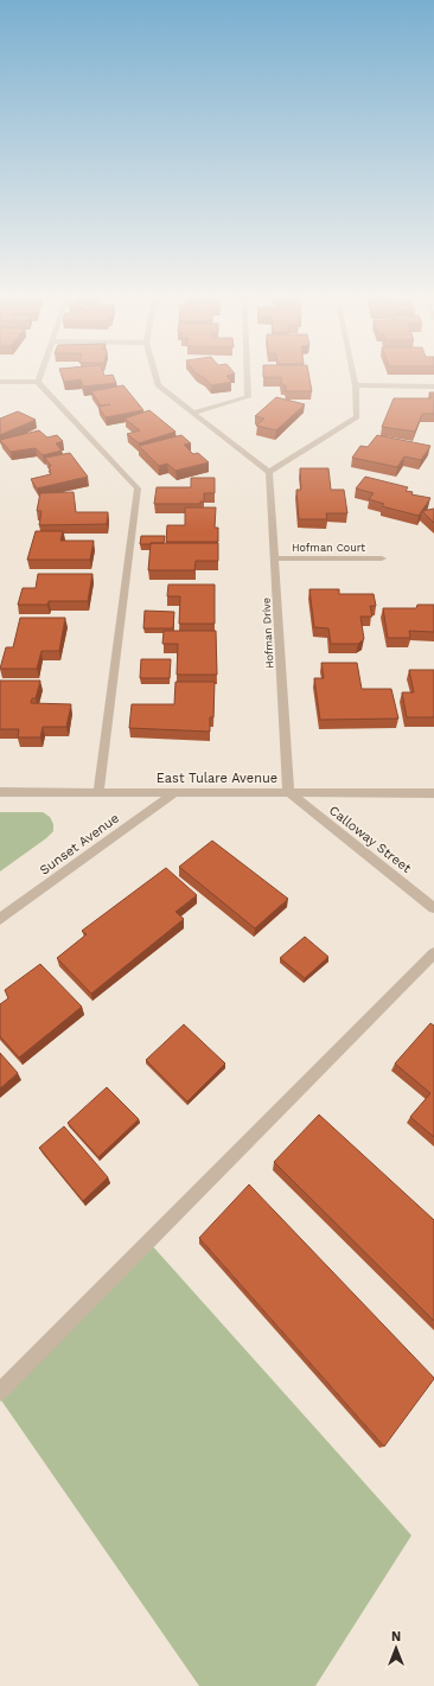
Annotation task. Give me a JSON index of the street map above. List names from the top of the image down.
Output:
{
  "streets": {
    "street": [
      "Hofman Court",
      "Hofman Drive",
      "East Tulare Avenue",
      "Calloway Street",
      "Sunset Avenue"
    ]
  },
  "crossings": [
    ["Hofman Court", "Hofman Drive"],
    ["Hofman Drive", "East Tulare Avenue"],
    ["Hofman Drive", "Calloway Street"],
    ["East Tulare Avenue", "Calloway Street"],
    ["East Tulare Avenue", "Sunset Avenue"]
  ],
  "north": "top"
}
